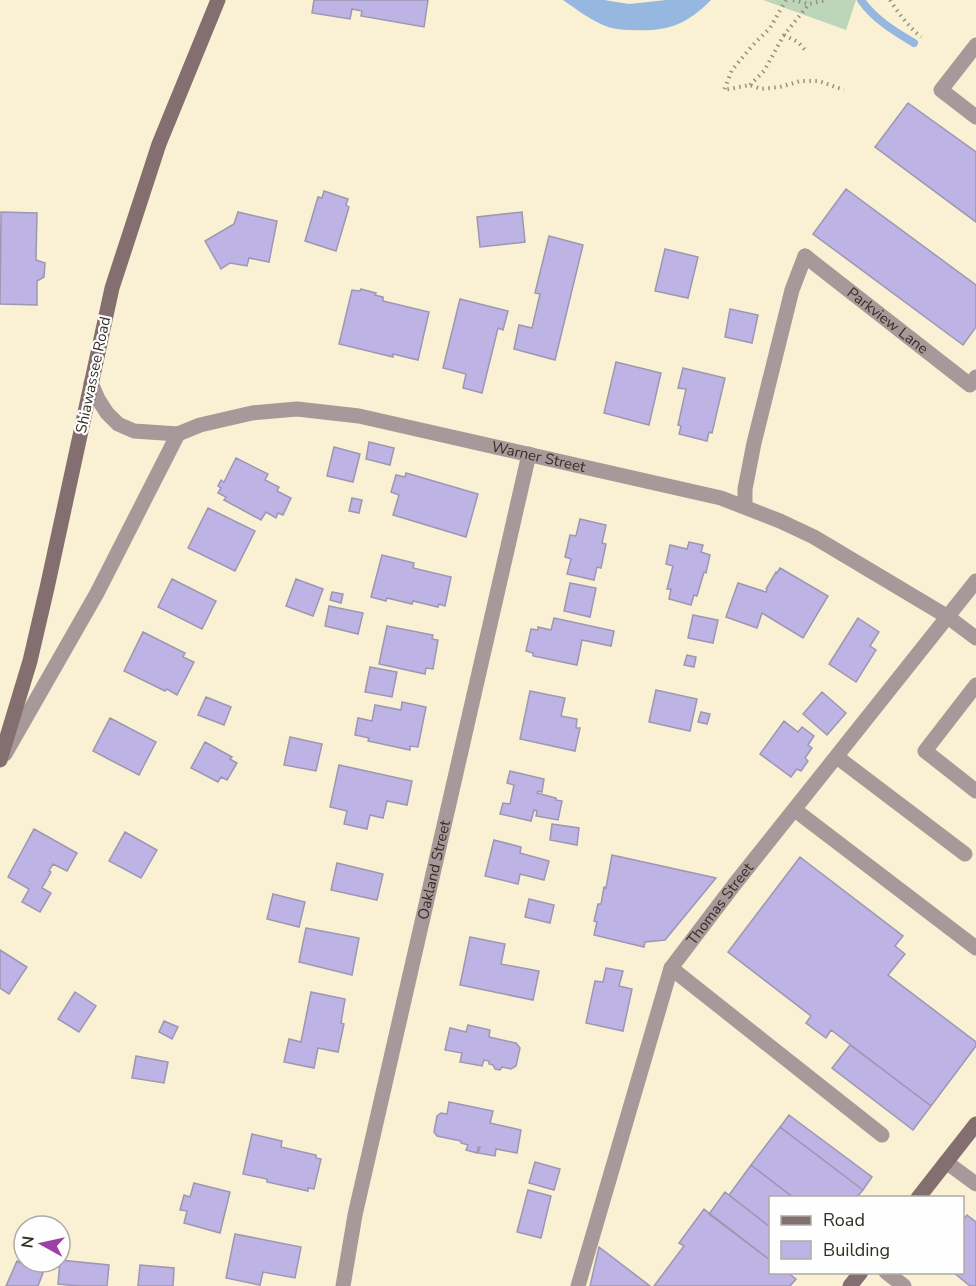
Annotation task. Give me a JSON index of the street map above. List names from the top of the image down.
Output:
{
  "streets": {
    "street": [
      "Parkview Lane",
      "Shiawassee Road",
      "Warner Street",
      "Oakland Street",
      "Thomas Street"
    ]
  },
  "crossings": [
    ["Parkview Lane", "Warner Street"],
    ["Shiawassee Road", "Warner Street"],
    ["Warner Street", "Oakland Street"],
    ["Warner Street", "Thomas Street"]
  ],
  "legend": ["Road", "Building"],
  "north": "left"
}
